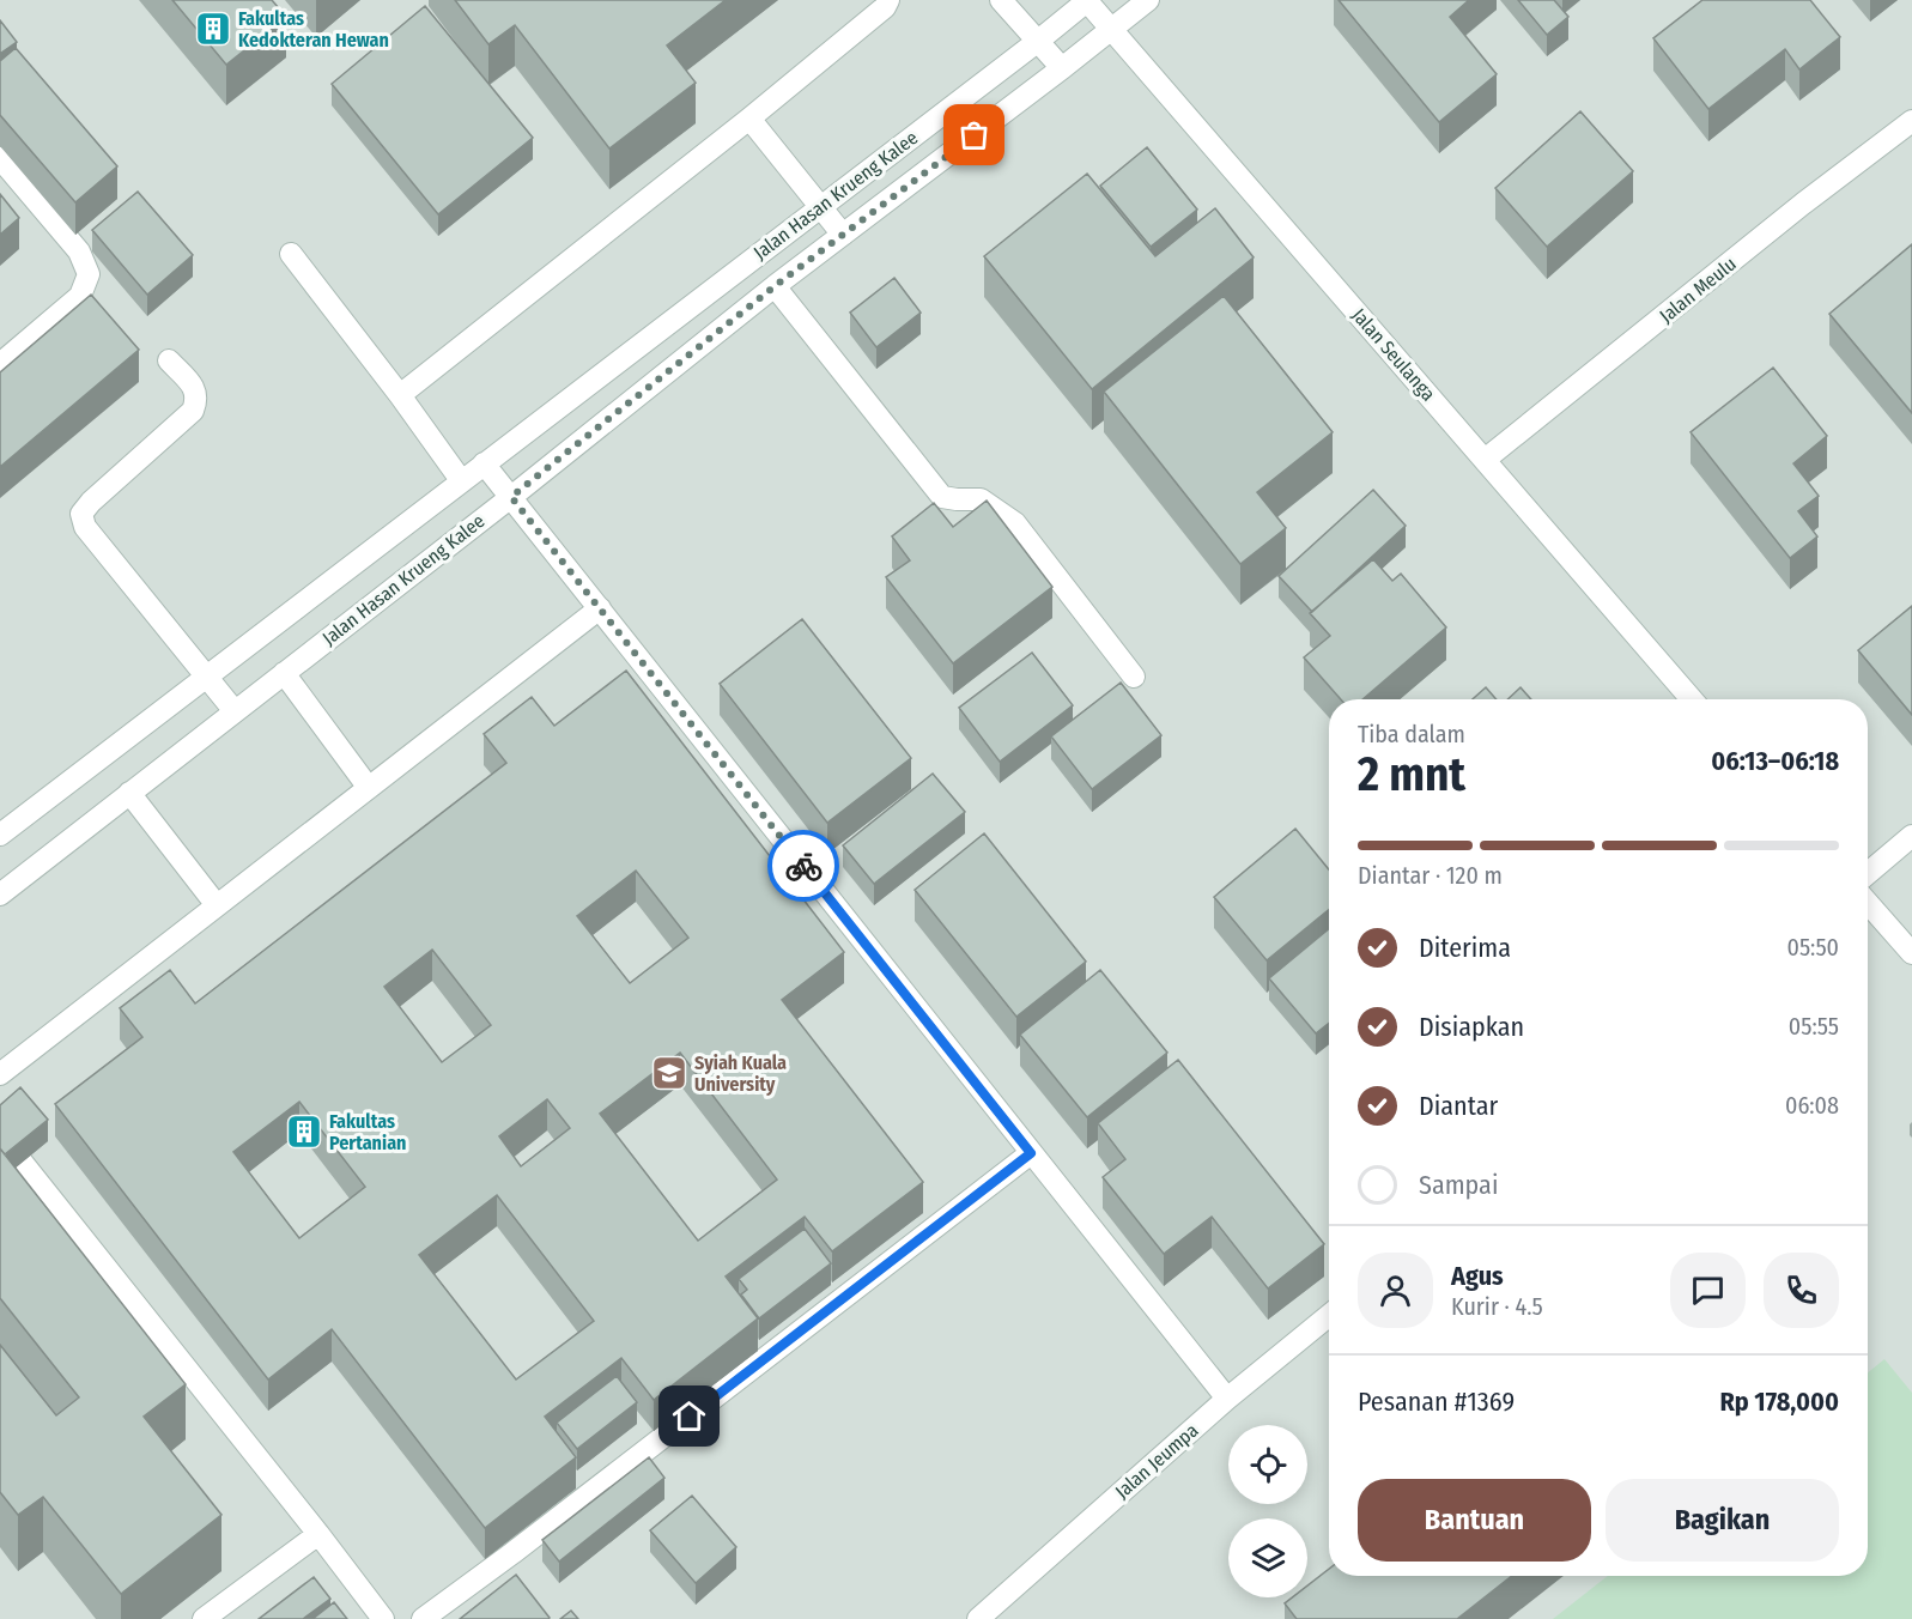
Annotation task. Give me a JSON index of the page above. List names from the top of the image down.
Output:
{
  "streets": {
    "street": [
      "Jalan Hasan Krueng Kalee",
      "Jalan Meulu",
      "Jalan Seulanga",
      "Jalan Jeumpa"
    ]
  },
  "crossings": [
    ["Jalan Hasan Krueng Kalee", "Jalan Seulanga"],
    ["Jalan Meulu", "Jalan Seulanga"]
  ],
  "places": {
    "building": ["Fakultas Kedokteran Hewan", "Fakultas Pertanian"],
    "school or university": ["Syiah Kuala University"]
  },
  "page": {
    "heading": ["2 mnt", "Tiba dalam", "06:13–06:18"],
    "panel": [
      "Agus",
      "Kurir · 4.5",
      "Pesanan #1369",
      "Rp 178,000"
    ],
    "bar": "Diantar · 120 m",
    "list": [
      ["Diterima", "05:50"],
      ["Disiapkan", "05:55"],
      ["Diantar", "06:08"],
      "Sampai"
    ],
    "buttons": ["Bantuan", "Bagikan"]
  }
}
